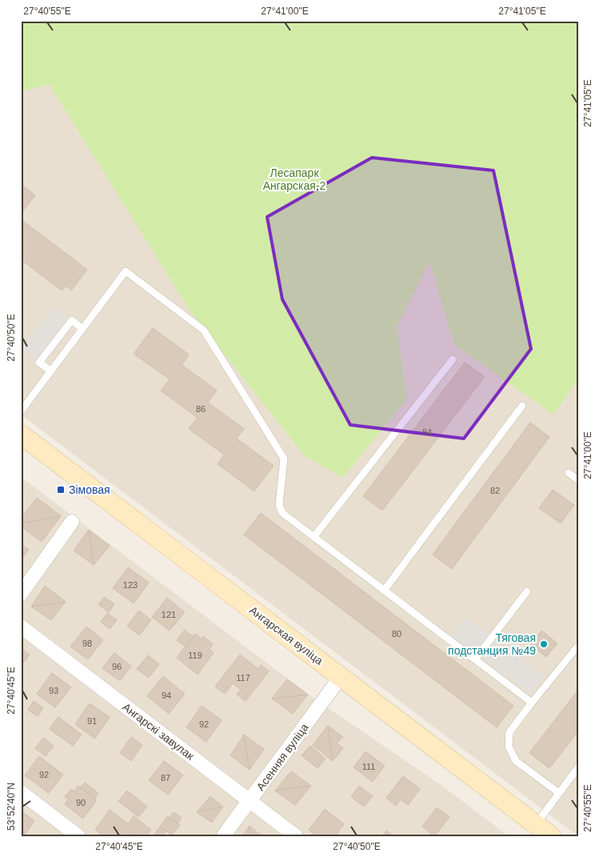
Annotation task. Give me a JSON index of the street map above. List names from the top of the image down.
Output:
{
  "streets": {
    "main road": ["Ангарская вуліца"],
    "street": ["Ангарскі завулак", "Асенняя вуліца"]
  },
  "crossings": [
    ["Ангарская вуліца", "Асенняя вуліца"],
    ["Ангарскі завулак", "Асенняя вуліца"]
  ],
  "parks": ["Лесапарк Ангарская-2"],
  "places": {
    "transit": ["Зімовая"],
    "other": ["Тяговая подстанция №49"]
  },
  "house_numbers": [
    "86",
    "84",
    "82",
    "123",
    "121",
    "80",
    "98",
    "119",
    "96",
    "117",
    "93",
    "94",
    "91",
    "92",
    "111",
    "92",
    "87",
    "90"
  ],
  "coordinates": [
    "27°40'55\"E",
    "27°41'00\"E",
    "27°41'05\"E",
    "27°40'50\"E",
    "27°40'45\"E",
    "53°52'40\"N"
  ]
}
